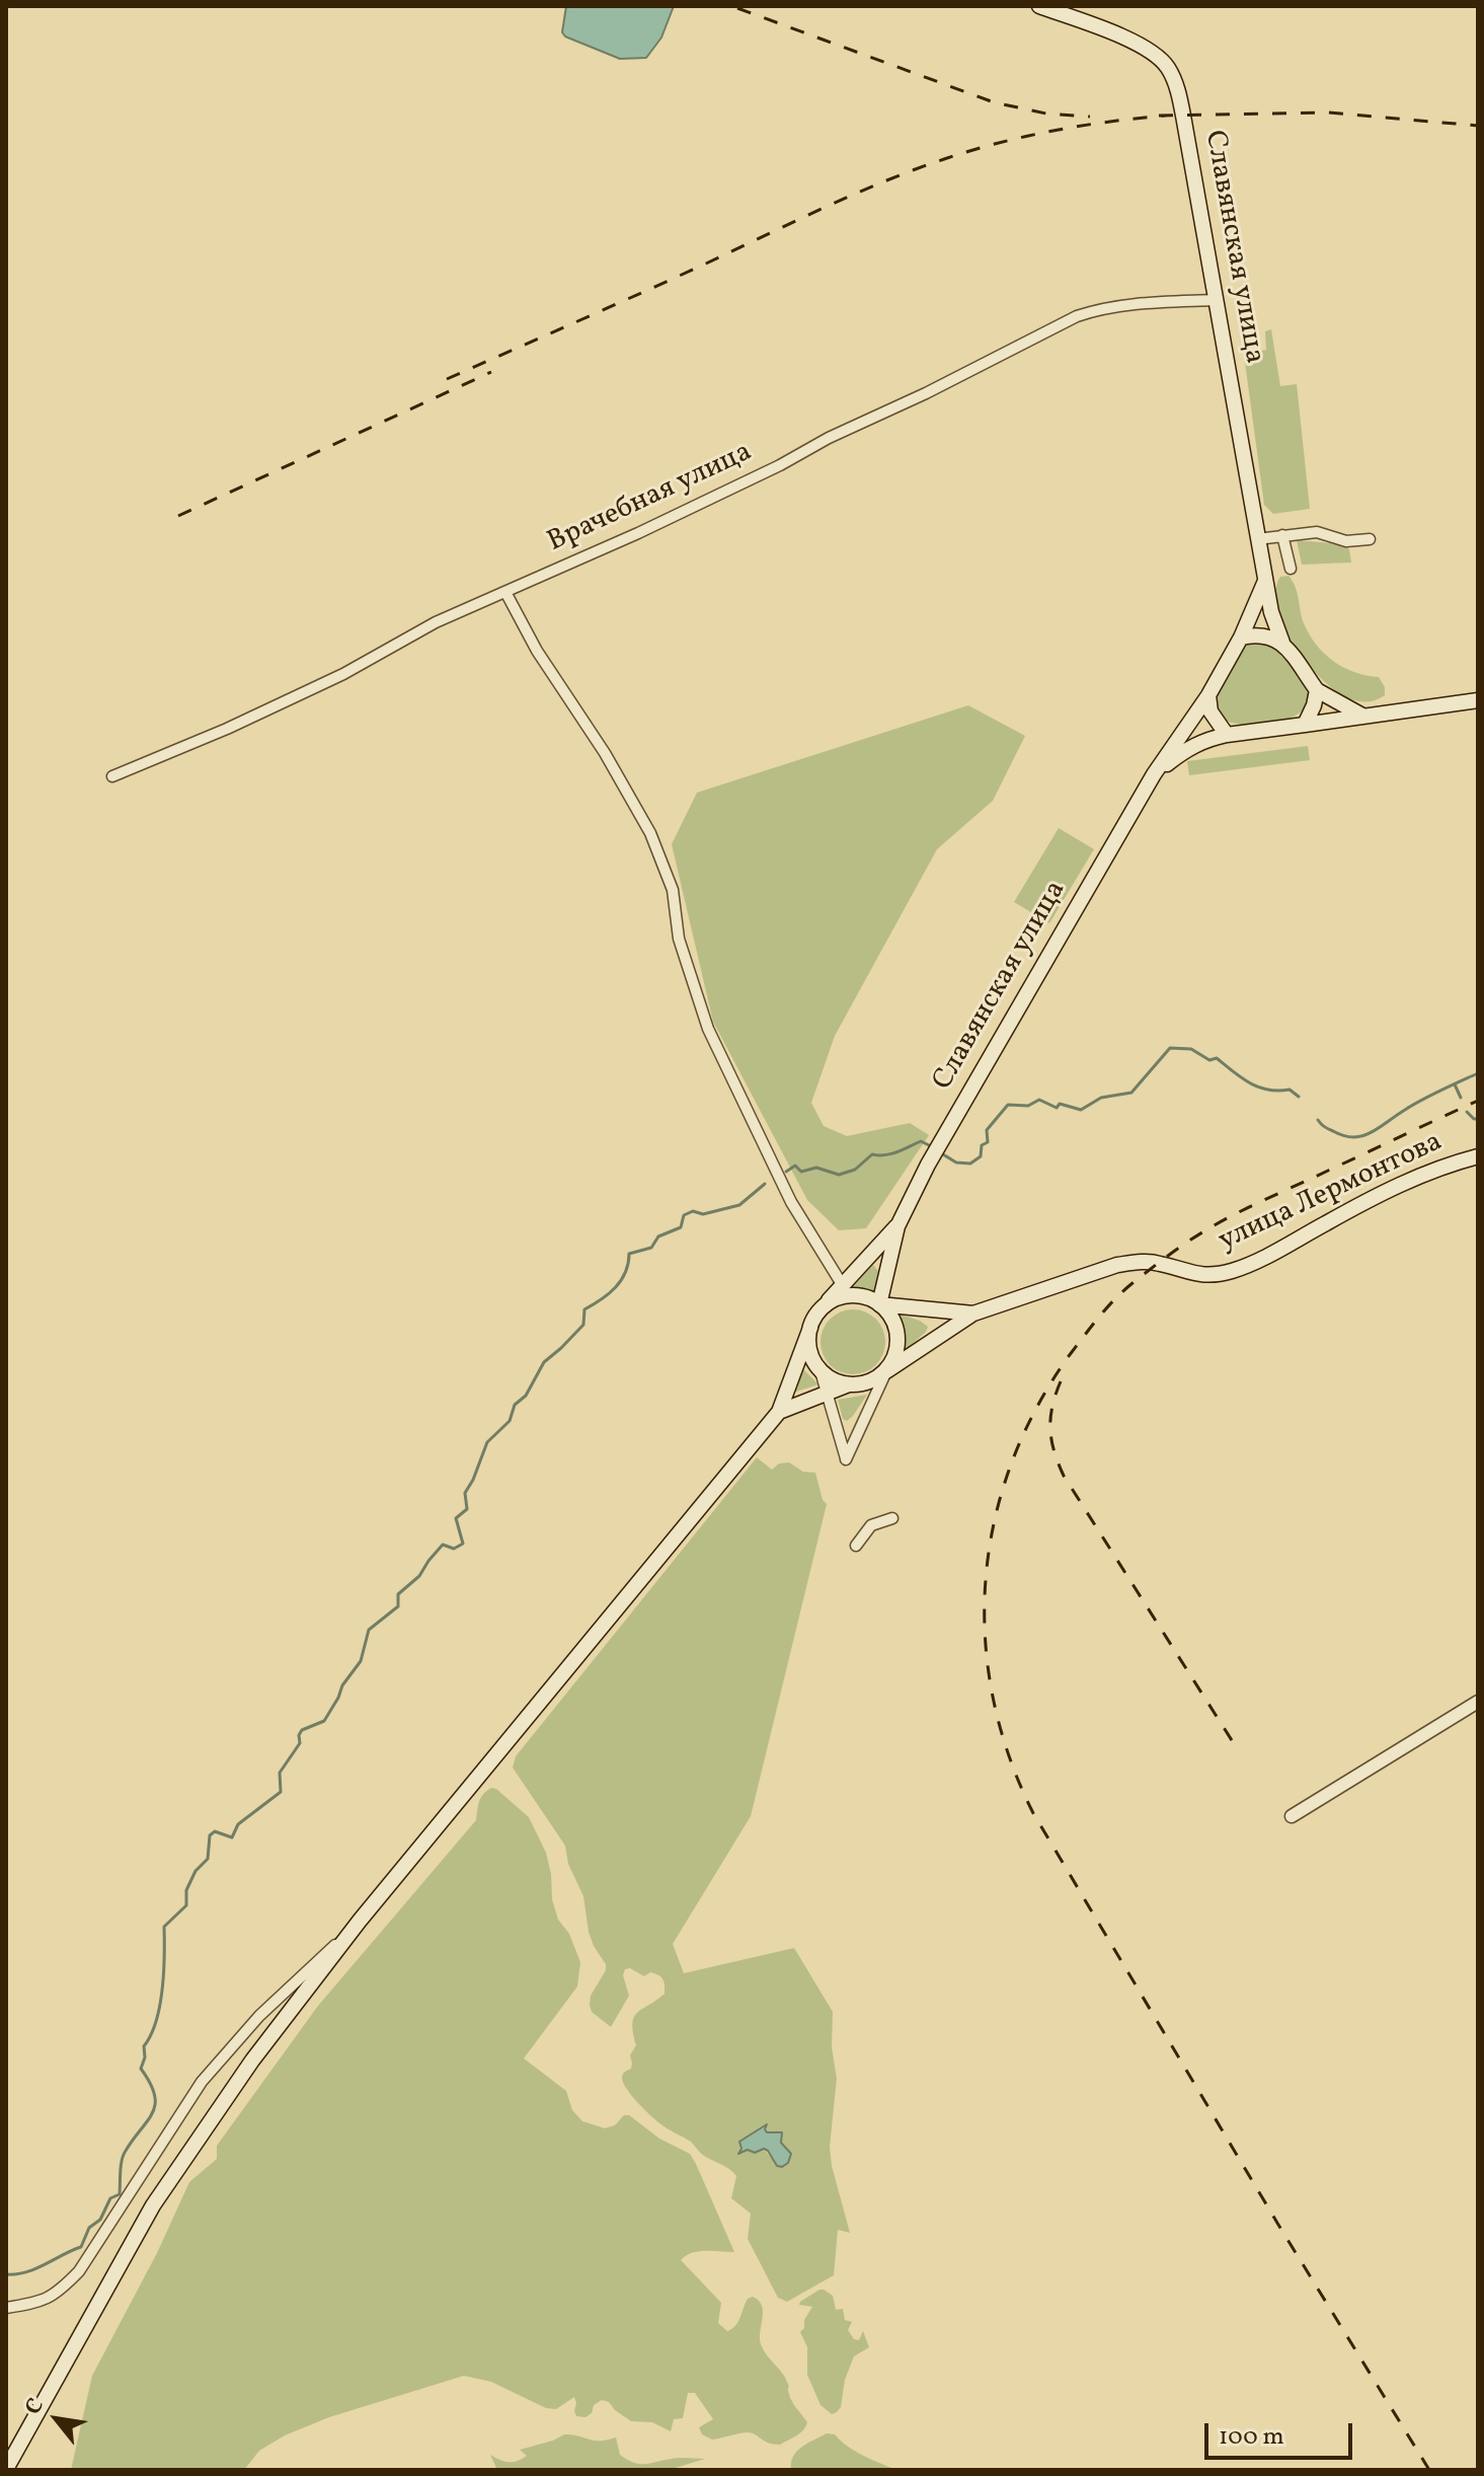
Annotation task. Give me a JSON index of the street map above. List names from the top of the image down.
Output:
{
  "streets": {
    "main road": ["Славянская улица", "улица Лермонтова"],
    "street": ["Врачебная улица"]
  },
  "crossings": [
    ["Славянская улица", "Врачебная улица"]
  ],
  "scale_bar": "100 m",
  "north": "top left"
}
